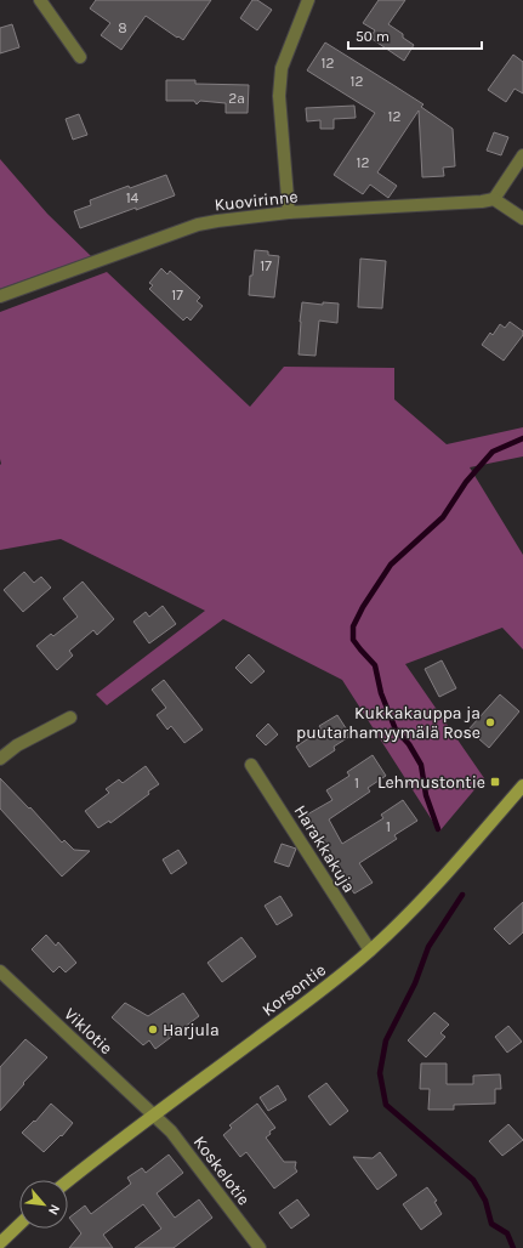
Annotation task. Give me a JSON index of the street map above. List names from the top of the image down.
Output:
{
  "streets": {
    "main road": ["Korsontie"],
    "street": [
      "Kuovirinne",
      "Harakkakuja",
      "Viklotie",
      "Koskelotie"
    ]
  },
  "crossings": [
    ["Harakkakuja", "Korsontie"],
    ["Korsontie", "Viklotie"],
    ["Korsontie", "Koskelotie"],
    ["Viklotie", "Koskelotie"]
  ],
  "places": {
    "other": ["Kukkakauppa ja puutarhamyymälä Rose", "Harjula"],
    "transit": ["Lehmustontie"]
  },
  "house_numbers": [
    "8",
    "12",
    "12",
    "2a",
    "12",
    "12",
    "14",
    "17",
    "17",
    "1",
    "1"
  ],
  "scale_bar": "50 m",
  "north": "bottom right"
}
